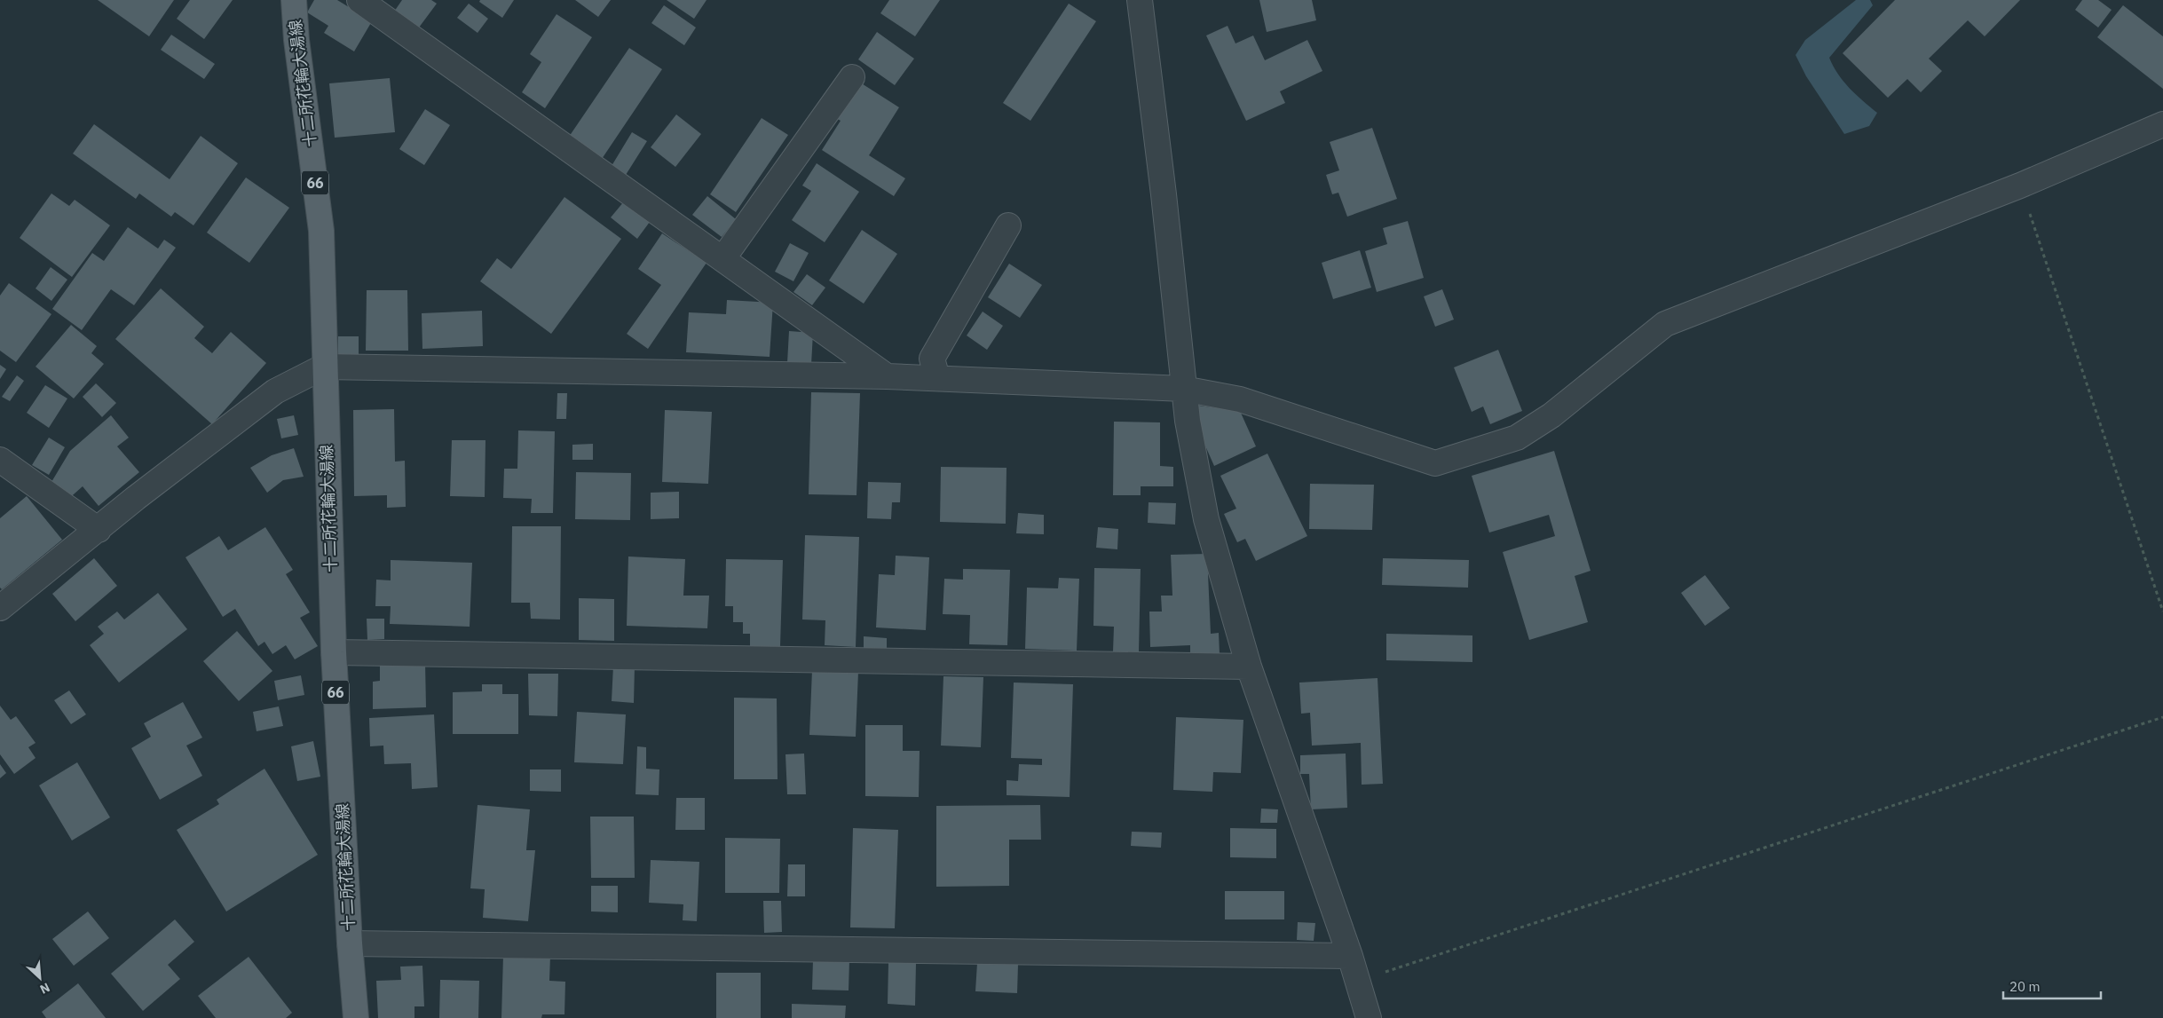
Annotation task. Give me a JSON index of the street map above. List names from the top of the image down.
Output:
{
  "streets": {
    "main road": ["十二所花輪大湯線", "66"]
  },
  "scale_bar": "20 m",
  "north": "bottom right"
}
